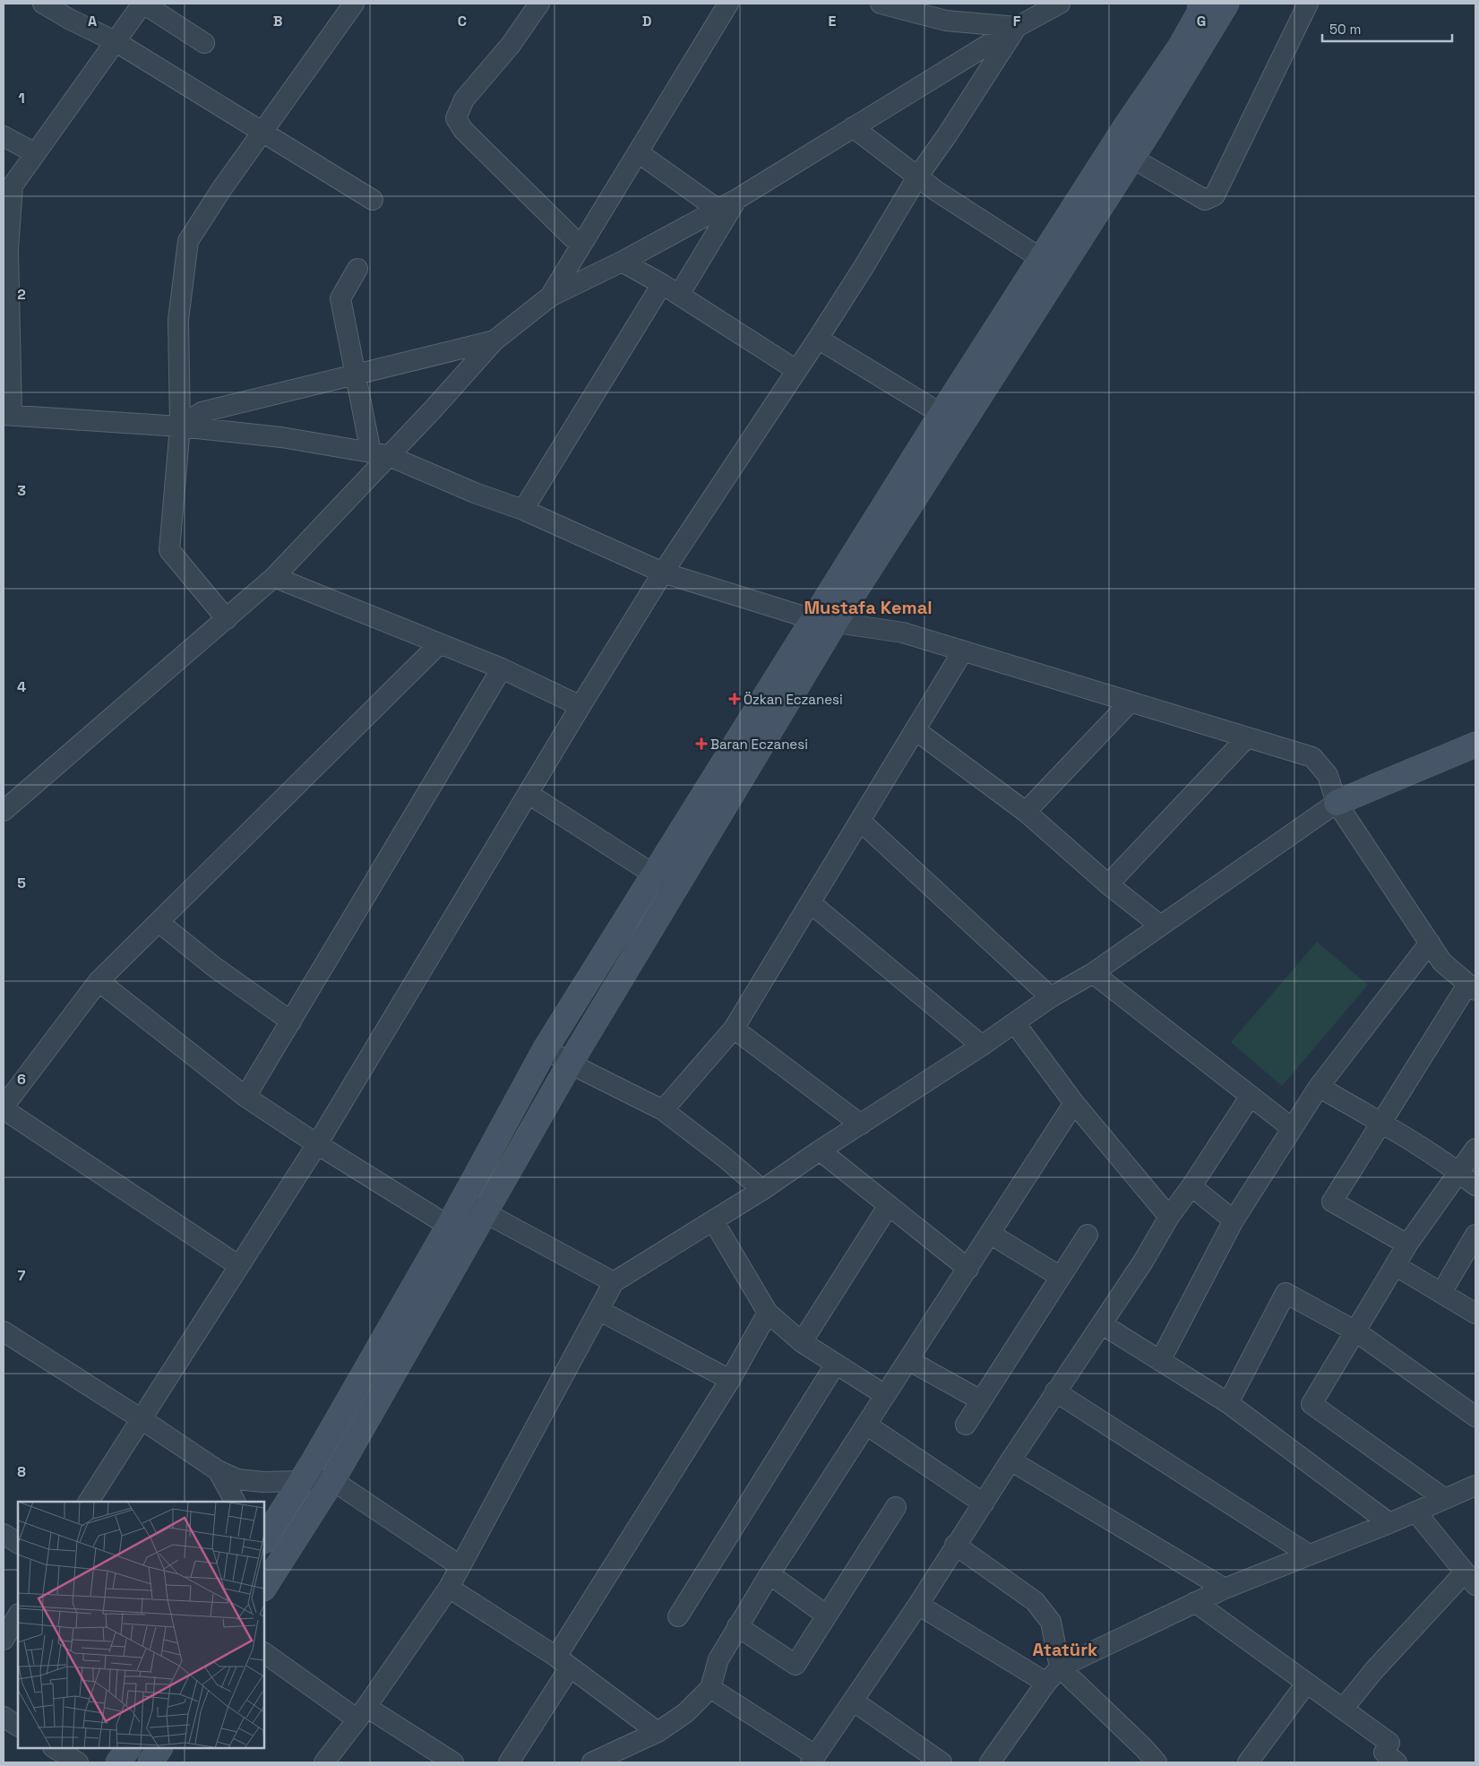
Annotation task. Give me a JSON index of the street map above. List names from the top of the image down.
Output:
{
  "districts": ["Mustafa Kemal", "Atatürk"],
  "places": {
    "health": ["Özkan Eczanesi", "Baran Eczanesi"]
  },
  "scale_bar": "50 m",
  "grid": {
    "columns": [
      "A",
      "B",
      "C",
      "D",
      "E",
      "F",
      "G"
    ],
    "rows": [
      "1",
      "2",
      "3",
      "4",
      "5",
      "6",
      "7",
      "8"
    ]
  }
}
